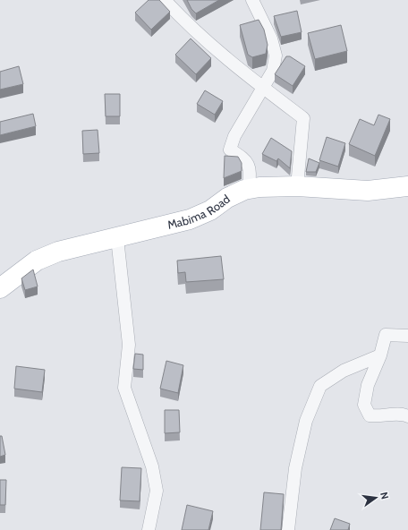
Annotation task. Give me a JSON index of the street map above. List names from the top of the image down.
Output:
{
  "streets": {
    "main road": ["Mabima Road"]
  },
  "north": "right"
}
